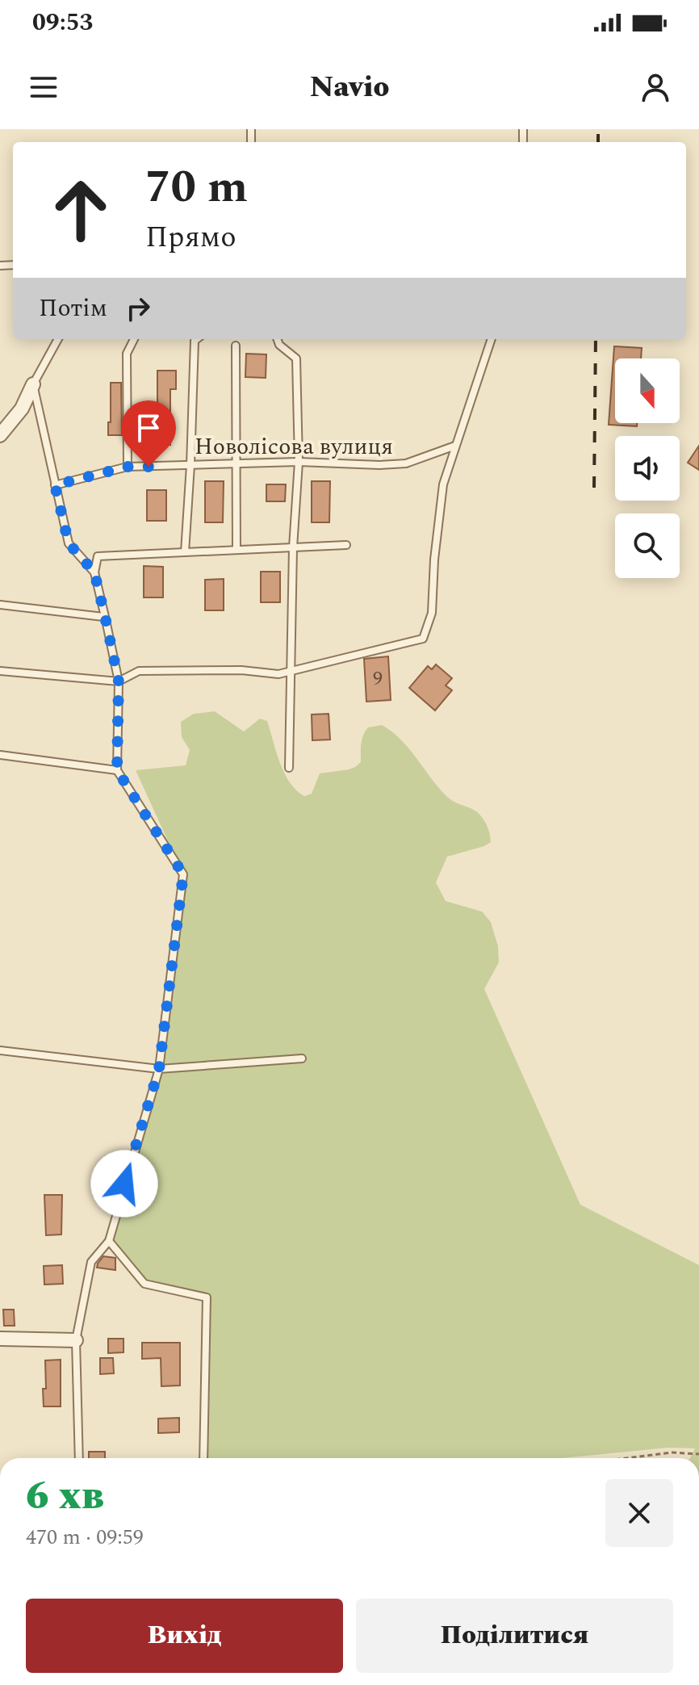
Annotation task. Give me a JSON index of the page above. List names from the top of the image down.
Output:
{
  "streets": {
    "lane": ["Новолісова вулиця"]
  },
  "house_numbers": ["9"],
  "north": "bottom",
  "page": {
    "status": "09:53",
    "header": "Navio",
    "turn": ["70 m", "Прямо"],
    "then": "Потім",
    "heading": ["6 хв", "470 m · 09:59"],
    "buttons": ["Вихід", "Поділитися"]
  }
}
